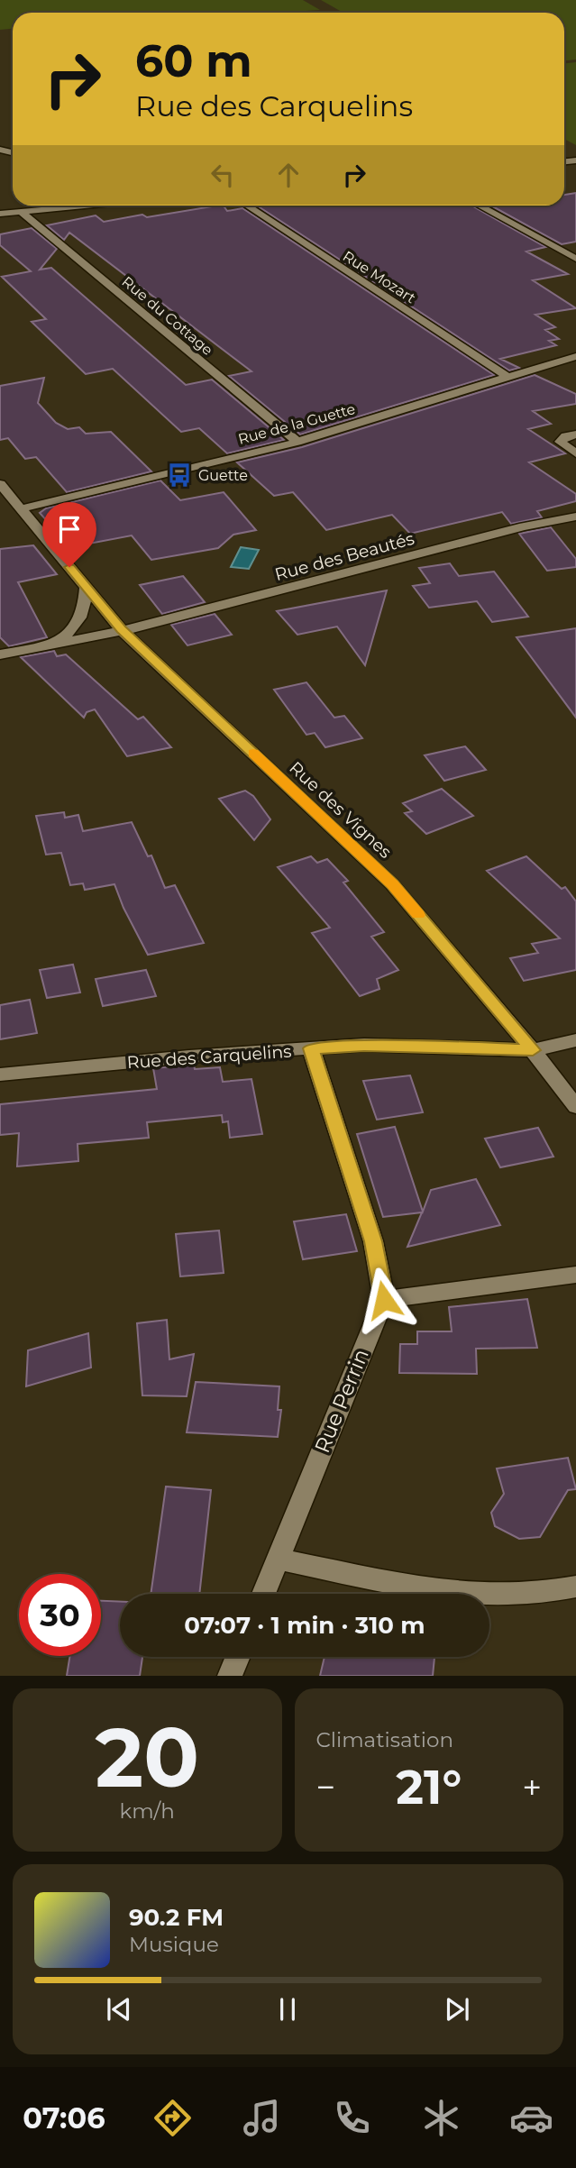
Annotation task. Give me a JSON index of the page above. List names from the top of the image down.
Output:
{
  "streets": {
    "street": [
      "Rue Mozart",
      "Rue du Cottage",
      "Rue de la Guette",
      "Rue des Beautés",
      "Rue des Vignes",
      "Rue des Carquelins",
      "Rue Perrin"
    ]
  },
  "crossings": [
    ["Rue Mozart", "Rue de la Guette"],
    ["Rue du Cottage", "Rue de la Guette"],
    ["Rue de la Guette", "Rue des Vignes"],
    ["Rue des Beautés", "Rue des Vignes"],
    ["Rue des Vignes", "Rue des Carquelins"]
  ],
  "places": {
    "bus stop": ["Guette"]
  },
  "page": {
    "turn": ["60 m", "Rue des Carquelins"],
    "limit": "30",
    "trip": "07:07 · 1 min · 310 m",
    "tile": [
      ["20", "km/h"],
      "Climatisation"
    ],
    "heat": ["−", "21°", "+"],
    "song": ["90.2 FM", "Musique"],
    "tabs": "07:06"
  }
}
